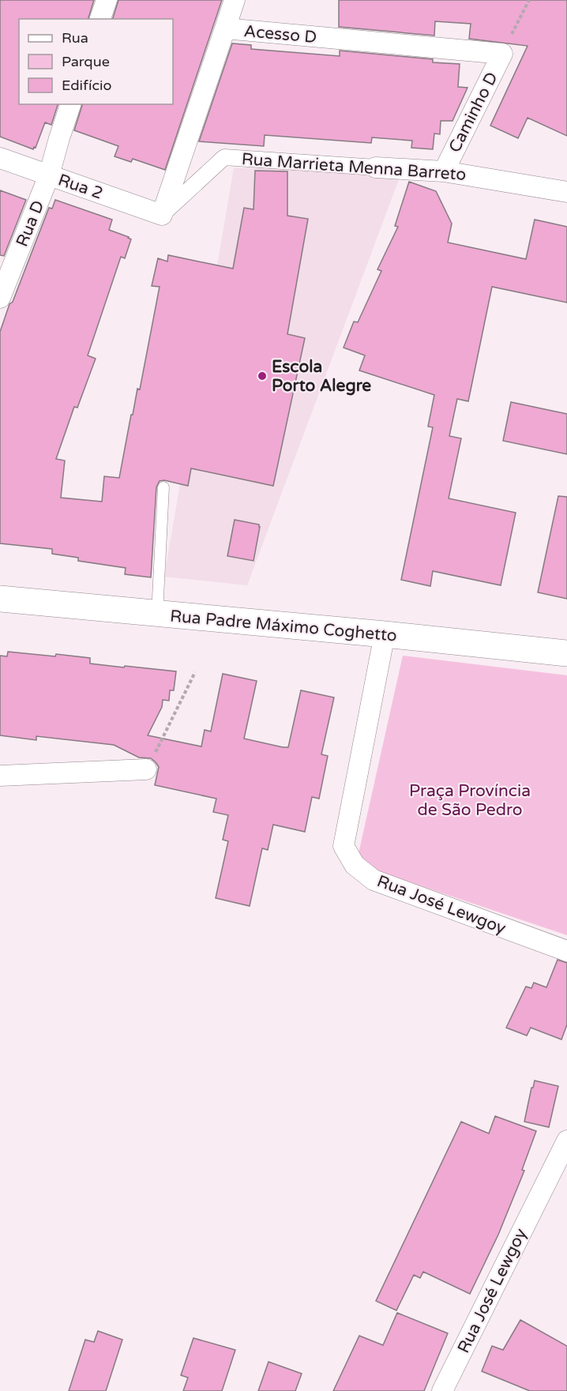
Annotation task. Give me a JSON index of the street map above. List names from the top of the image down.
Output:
{
  "streets": {
    "street": [
      "Acesso D",
      "Caminho D",
      "Rua Marrieta Menna Barreto",
      "Rua 2",
      "Rua D",
      "Rua Padre Máximo Coghetto",
      "Rua José Lewgoy"
    ]
  },
  "crossings": [
    ["Acesso D", "Caminho D"],
    ["Acesso D", "Rua Marrieta Menna Barreto"],
    ["Acesso D", "Rua 2"],
    ["Caminho D", "Rua Marrieta Menna Barreto"],
    ["Rua Marrieta Menna Barreto", "Rua 2"],
    ["Rua 2", "Rua D"],
    ["Rua Padre Máximo Coghetto", "Rua José Lewgoy"]
  ],
  "parks": ["Praça Província de São Pedro"],
  "places": ["Escola Porto Alegre"],
  "legend": ["Rua", "Parque", "Edifício"]
}
